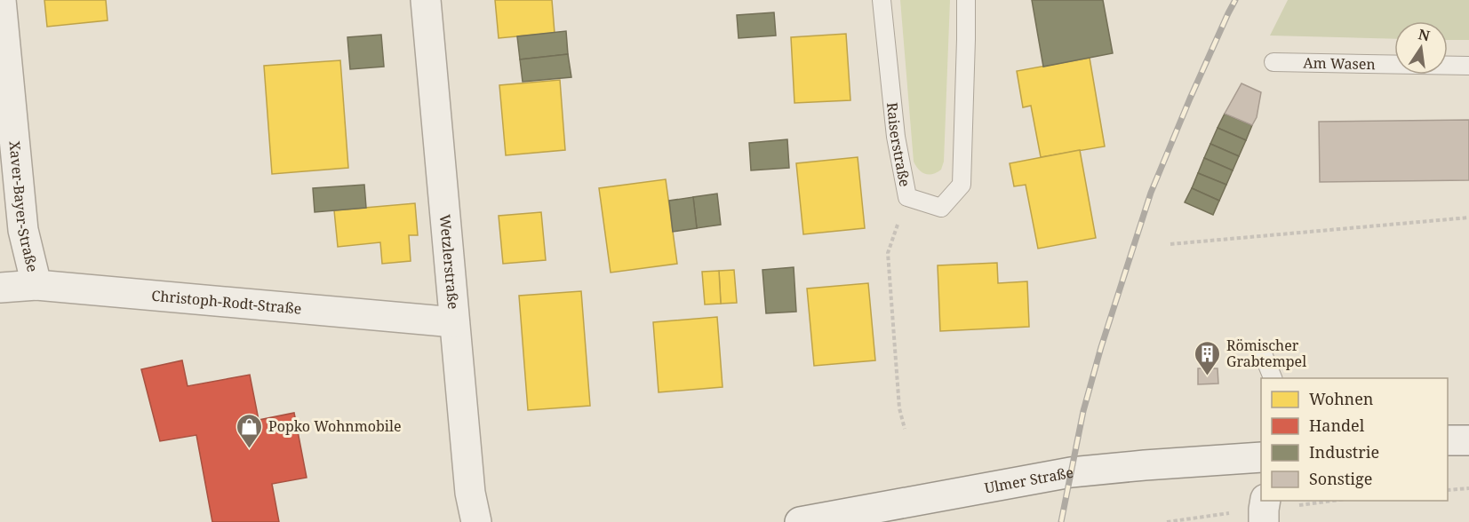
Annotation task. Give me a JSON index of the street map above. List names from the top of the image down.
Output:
{
  "streets": {
    "street": [
      "Xaver-Bayer-Straße",
      "Wetzlerstraße",
      "Christoph-Rodt-Straße",
      "Ulmer Straße"
    ],
    "lane": ["Am Wasen", "Raiserstraße"]
  },
  "crossings": [
    ["Xaver-Bayer-Straße", "Christoph-Rodt-Straße"],
    ["Wetzlerstraße", "Christoph-Rodt-Straße"]
  ],
  "places": {
    "building": ["Römischer Grabtempel"],
    "shop": ["Popko Wohnmobile"]
  },
  "legend": [
    "Wohnen",
    "Handel",
    "Industrie",
    "Sonstige"
  ],
  "north": "top"
}
